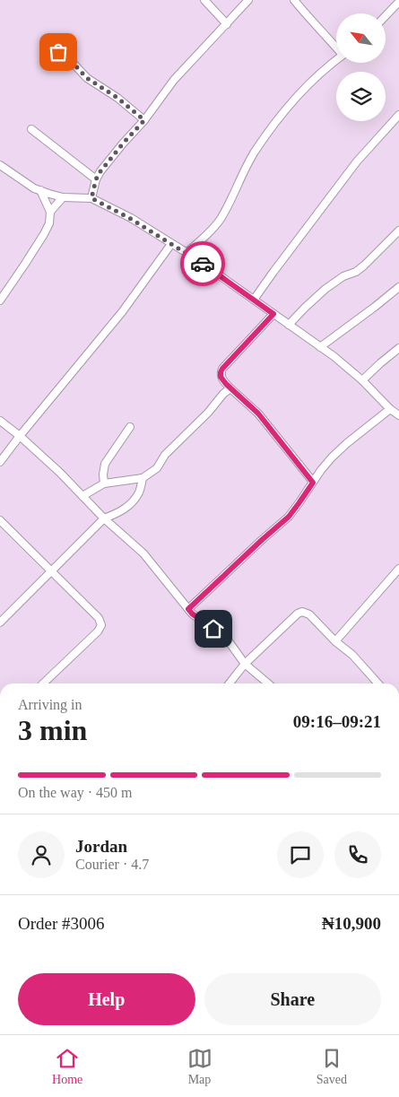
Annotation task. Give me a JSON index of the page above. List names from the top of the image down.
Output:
{
  "north": "top left",
  "page": {
    "heading": ["3 min", "Arriving in", "09:16–09:21"],
    "panel": [
      "Jordan",
      "Courier · 4.7",
      "Order #3006",
      "₦10,900"
    ],
    "bar": "On the way · 450 m",
    "buttons": ["Help", "Share"],
    "tabs": ["Home", "Map", "Saved"]
  }
}
